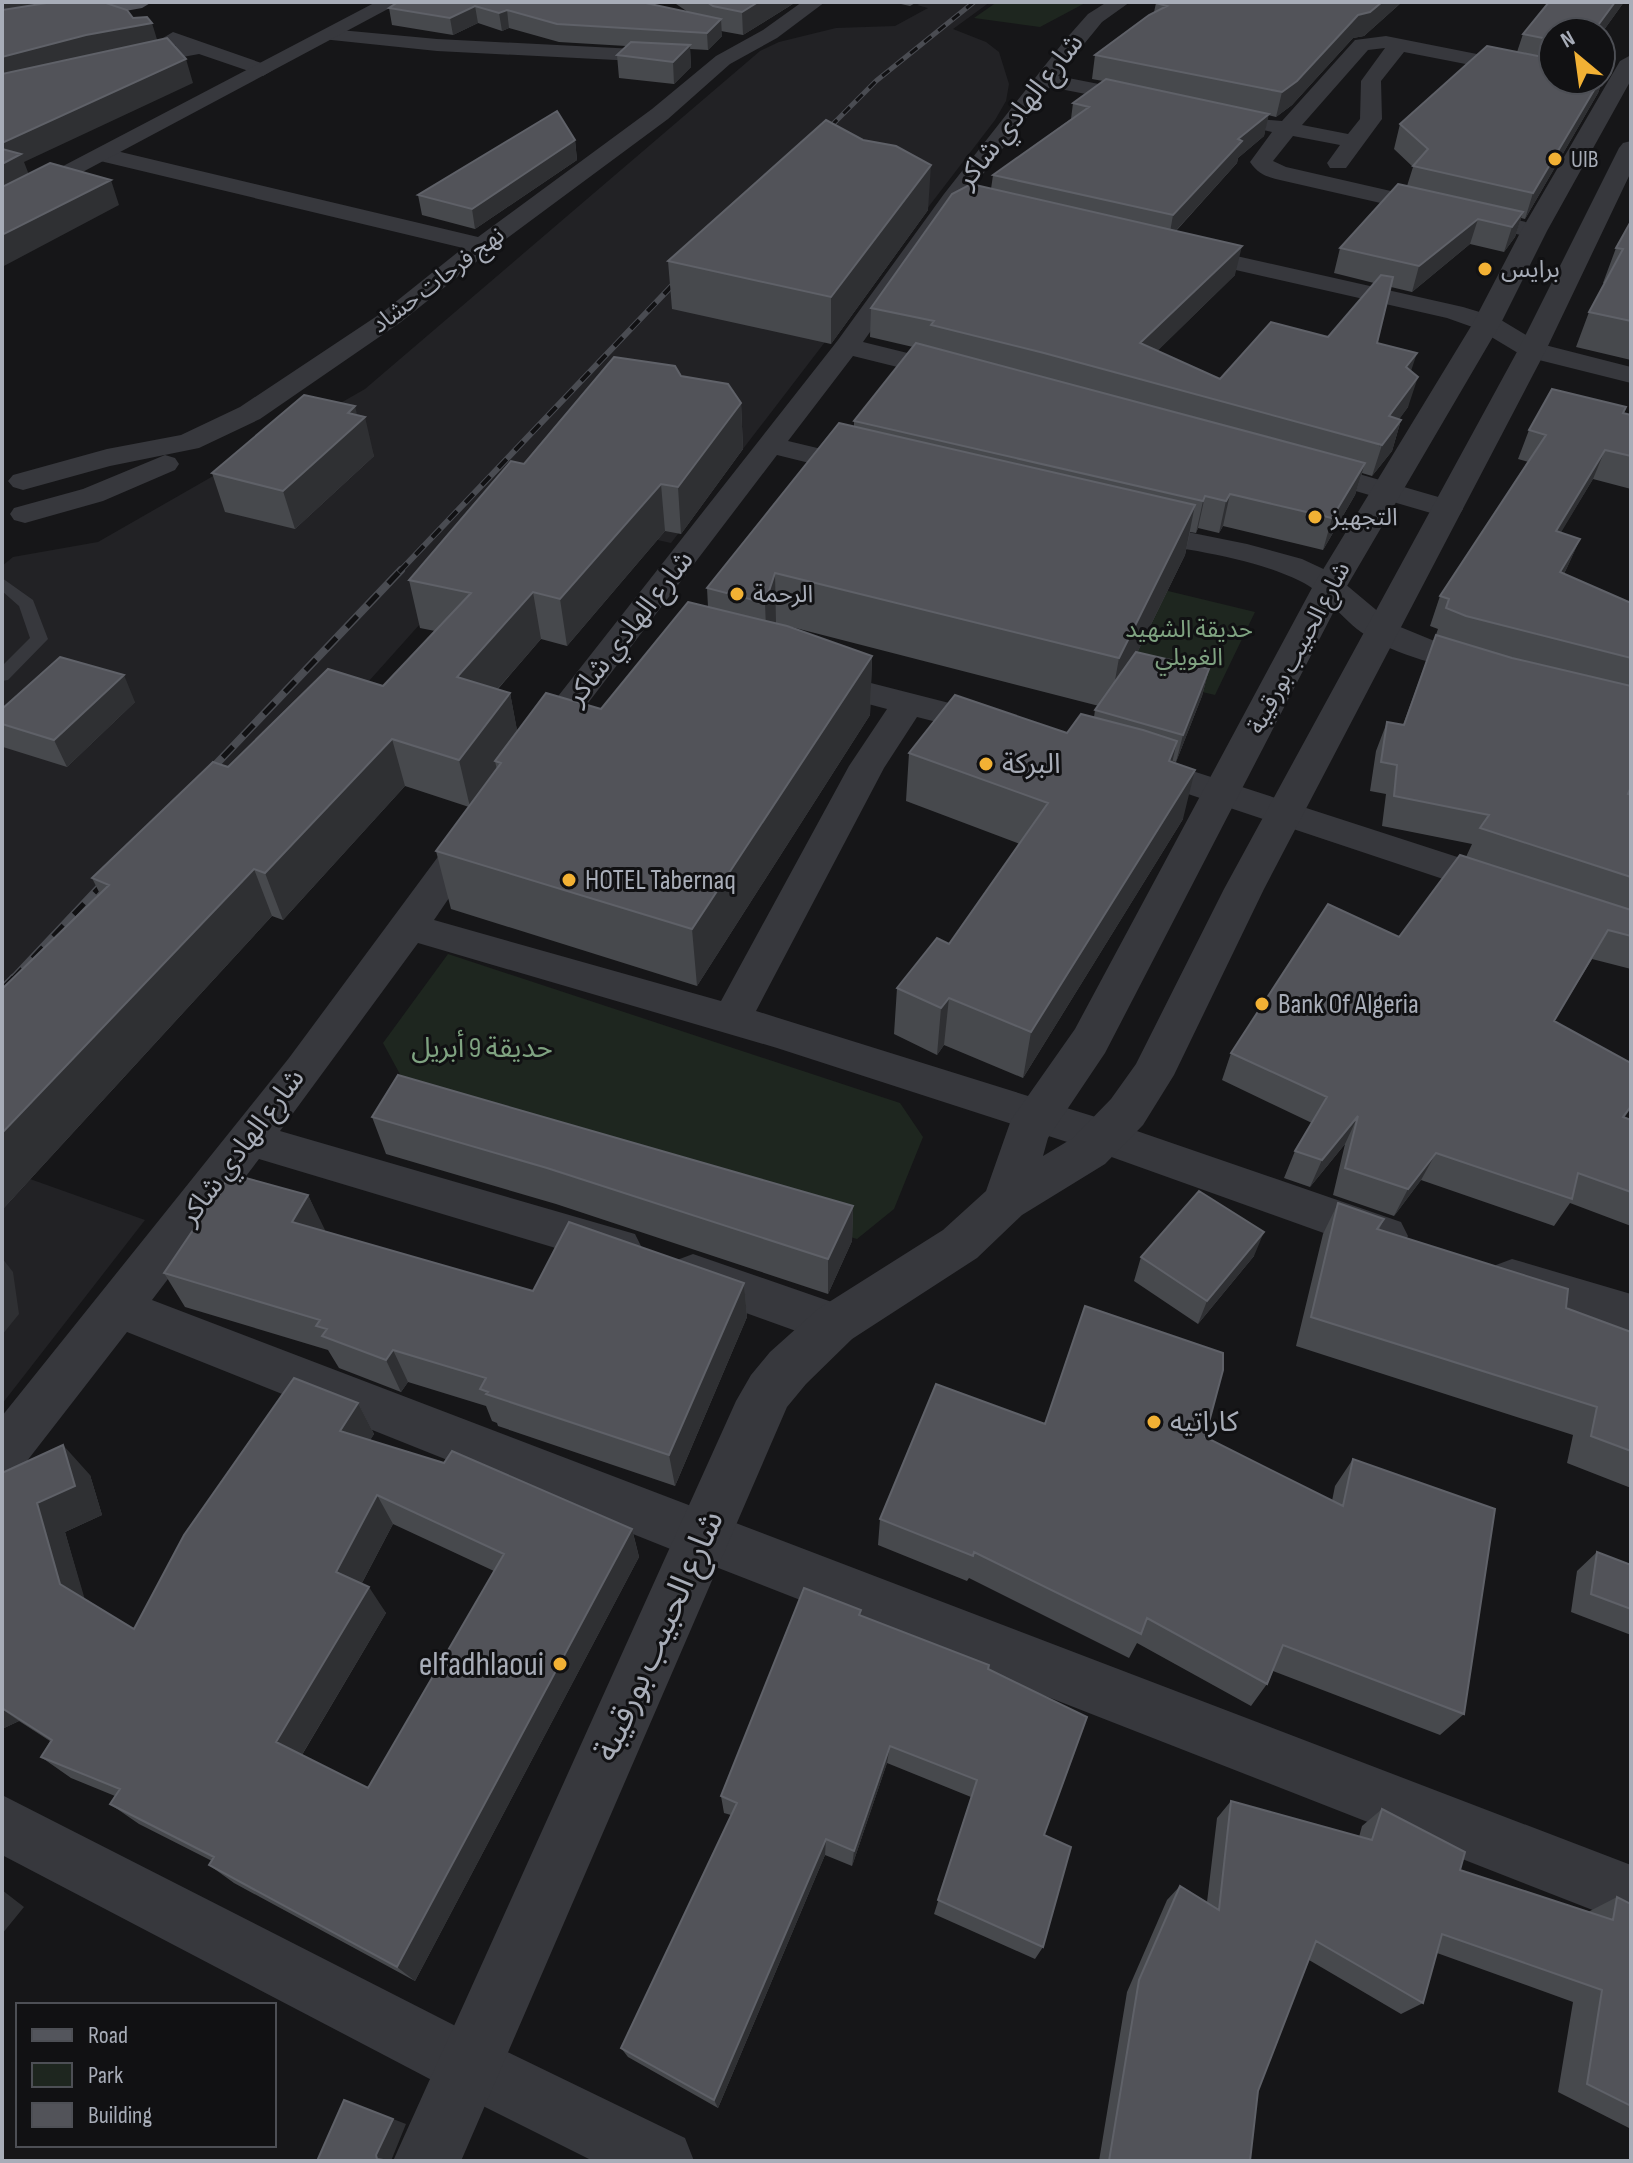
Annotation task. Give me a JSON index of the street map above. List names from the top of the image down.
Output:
{
  "streets": {
    "street": ["شارع الهادي شاكر", "نهج فرحات حشاد", "شارع الحبيب بورقيبة"]
  },
  "parks": ["حديقة الشهيد الغويلي", "حديقة 9 أبريل"],
  "places": [
    "UIB",
    "برايس",
    "التجهيز",
    "الرحمة",
    "البركة",
    "HOTEL Tabernaq",
    "Bank Of Algeria",
    "كاراتيه",
    "elfadhlaoui"
  ],
  "legend": ["Road", "Park", "Building"],
  "north": "top left"
}
